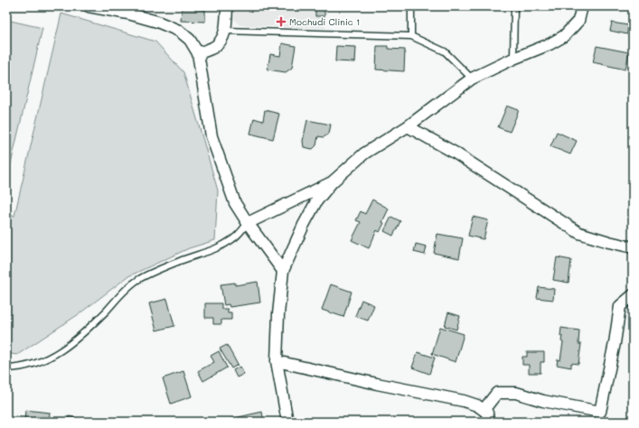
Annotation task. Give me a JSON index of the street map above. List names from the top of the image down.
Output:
{
  "places": {
    "health": ["Mochudi Clinic 1"]
  }
}
